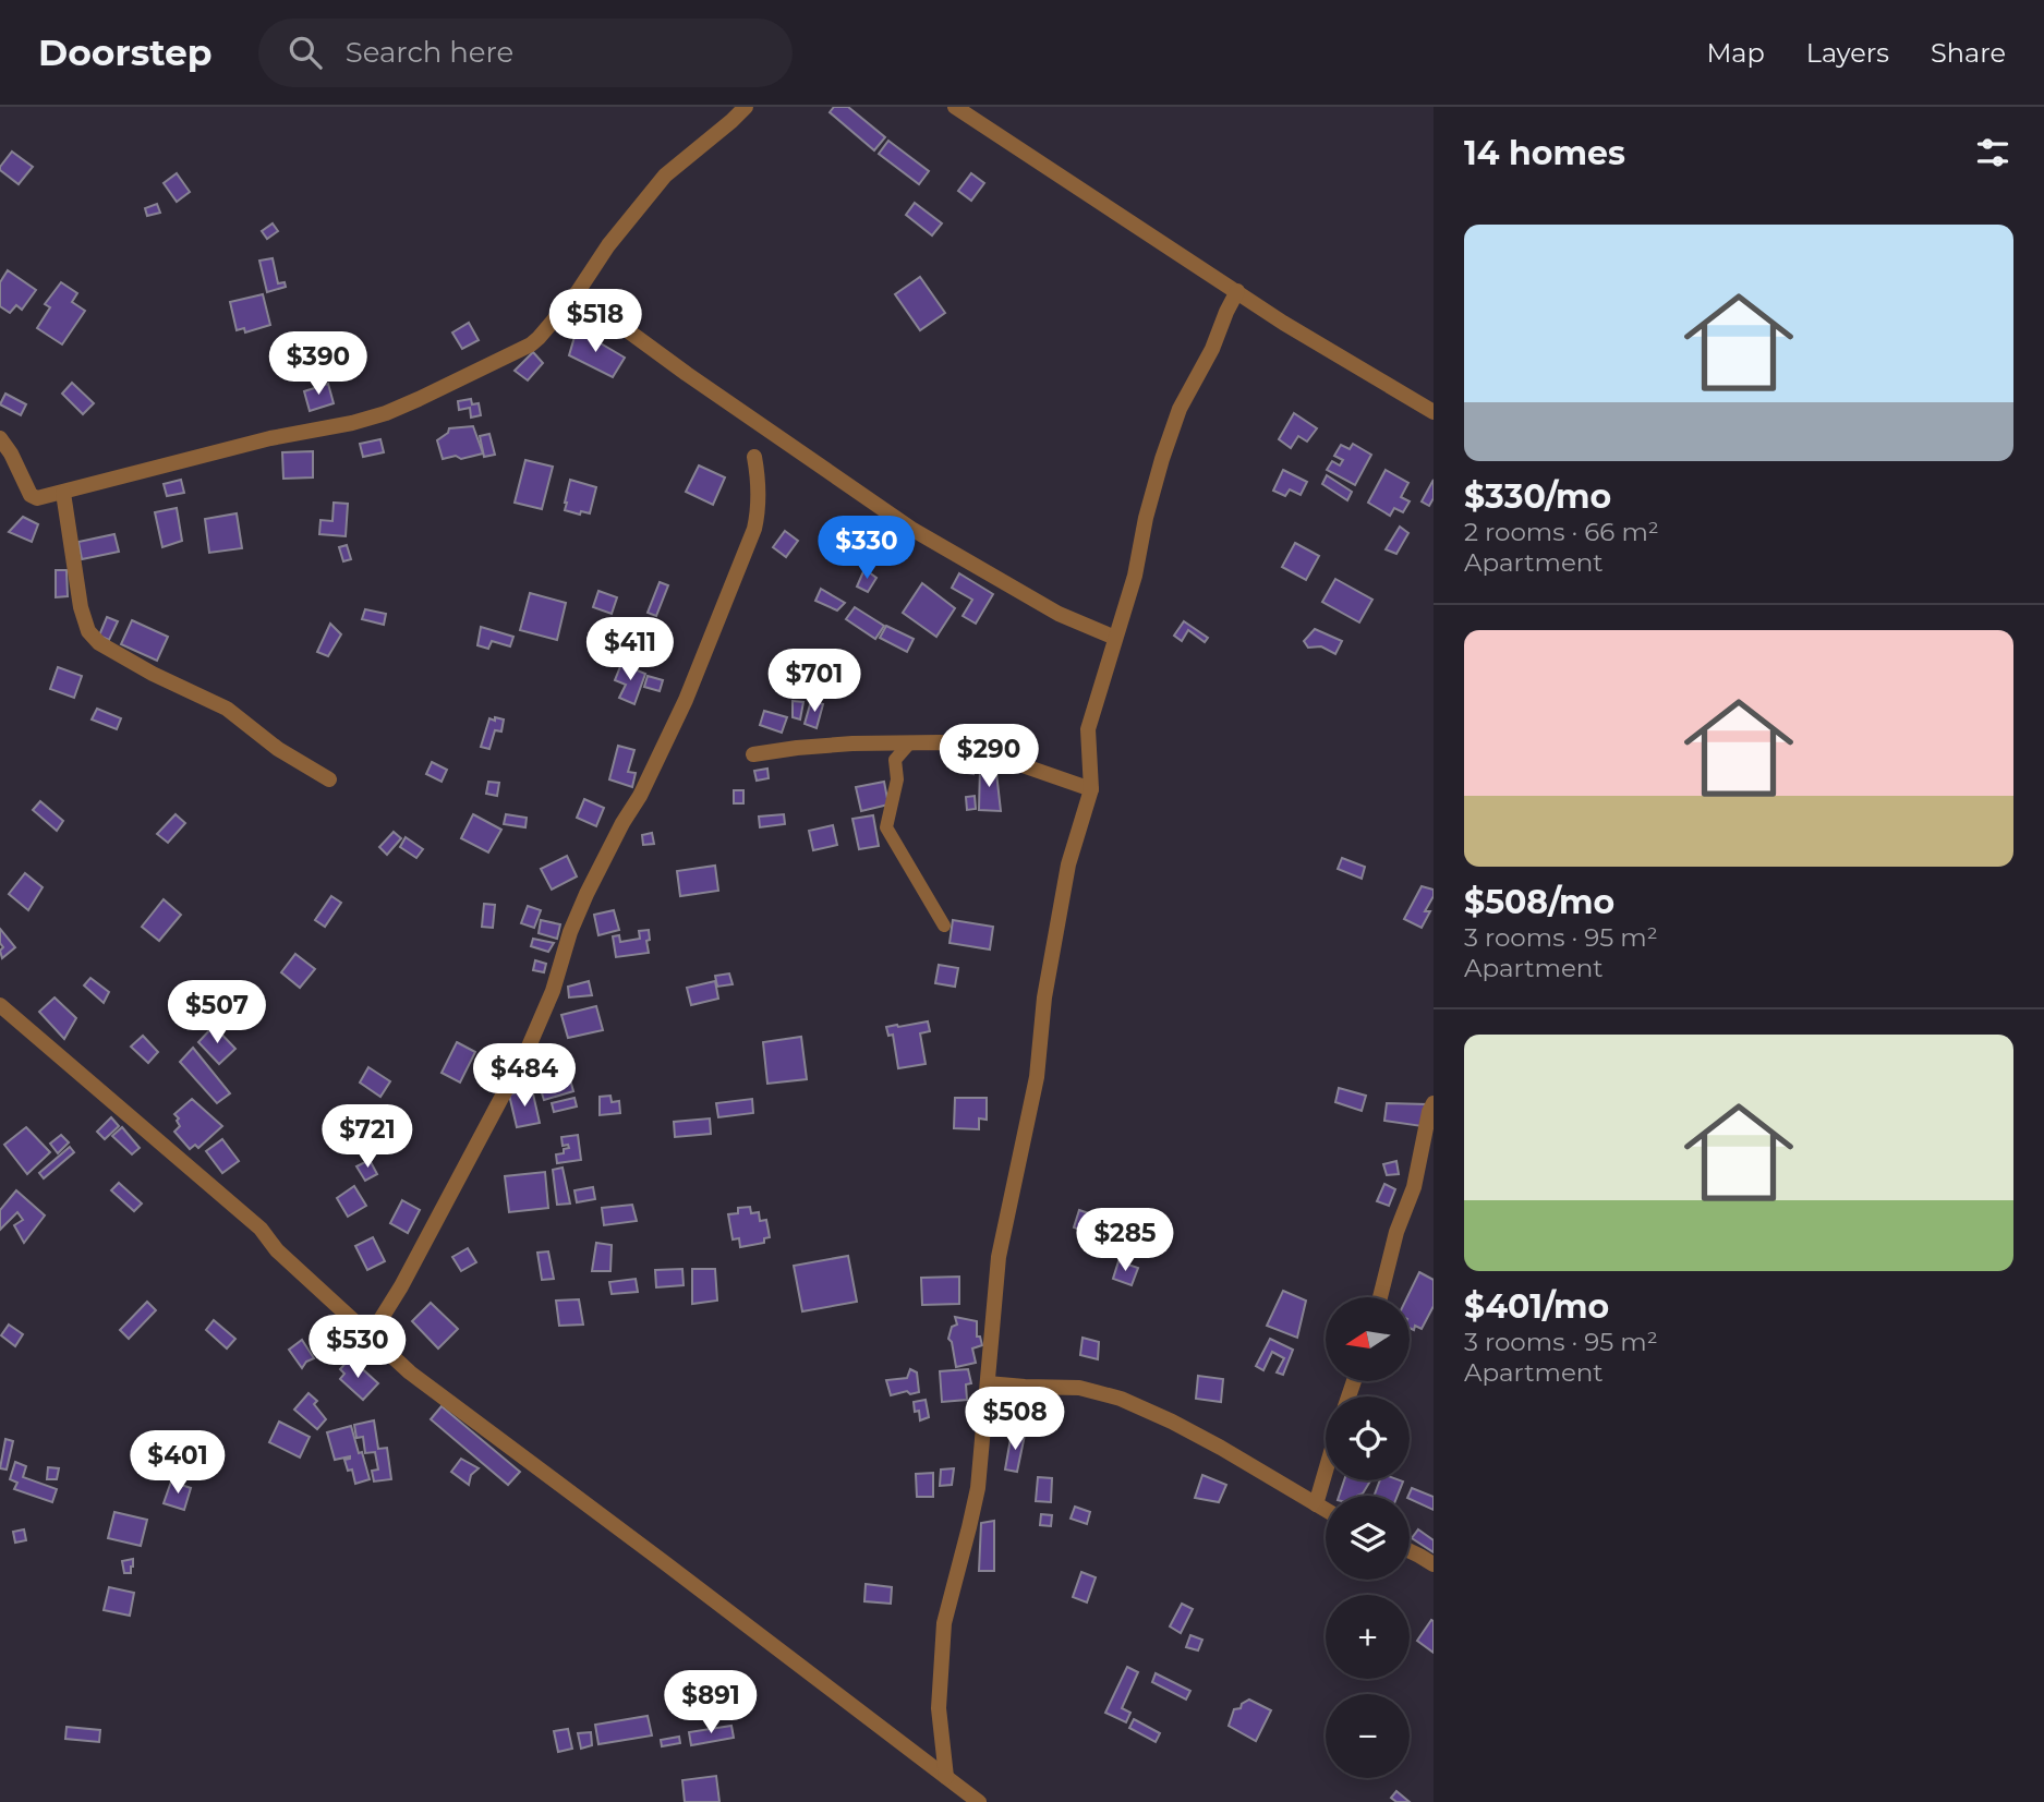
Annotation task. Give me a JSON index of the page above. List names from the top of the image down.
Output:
{
  "north": "left",
  "page": {
    "header": "Doorstep",
    "search": "Search here",
    "nav": ["Map", "Layers", "Share"],
    "heading": "14 homes",
    "list": [
      {
        "name": "$330/mo",
        "note": "2 rooms · 66 m² · Apartment"
      },
      {
        "name": "$508/mo",
        "note": "3 rooms · 95 m² · Apartment"
      },
      {
        "name": "$401/mo",
        "note": "3 rooms · 95 m² · Apartment"
      }
    ],
    "price": [
      "$518",
      "$390",
      "$330",
      "$411",
      "$701",
      "$290",
      "$507",
      "$484",
      "$721",
      "$285",
      "$530",
      "$508",
      "$401",
      "$891"
    ],
    "map_buttons": ["+", "−"]
  }
}
